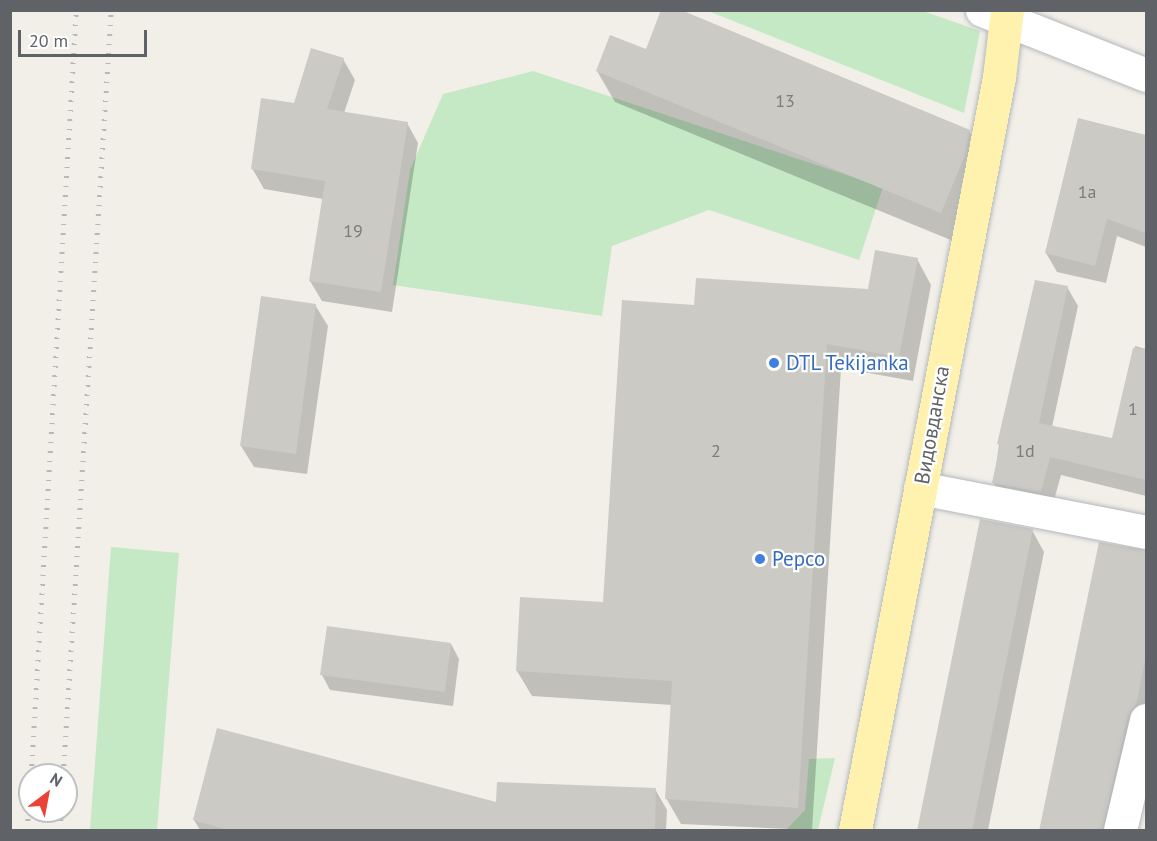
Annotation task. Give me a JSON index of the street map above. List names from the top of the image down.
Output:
{
  "streets": {
    "main road": ["Видовданска"]
  },
  "places": ["DTL Tekijanka", "Pepco"],
  "house_numbers": [
    "13",
    "1a",
    "19",
    "1",
    "2",
    "1d"
  ],
  "scale_bar": "20 m",
  "north": "top right"
}
